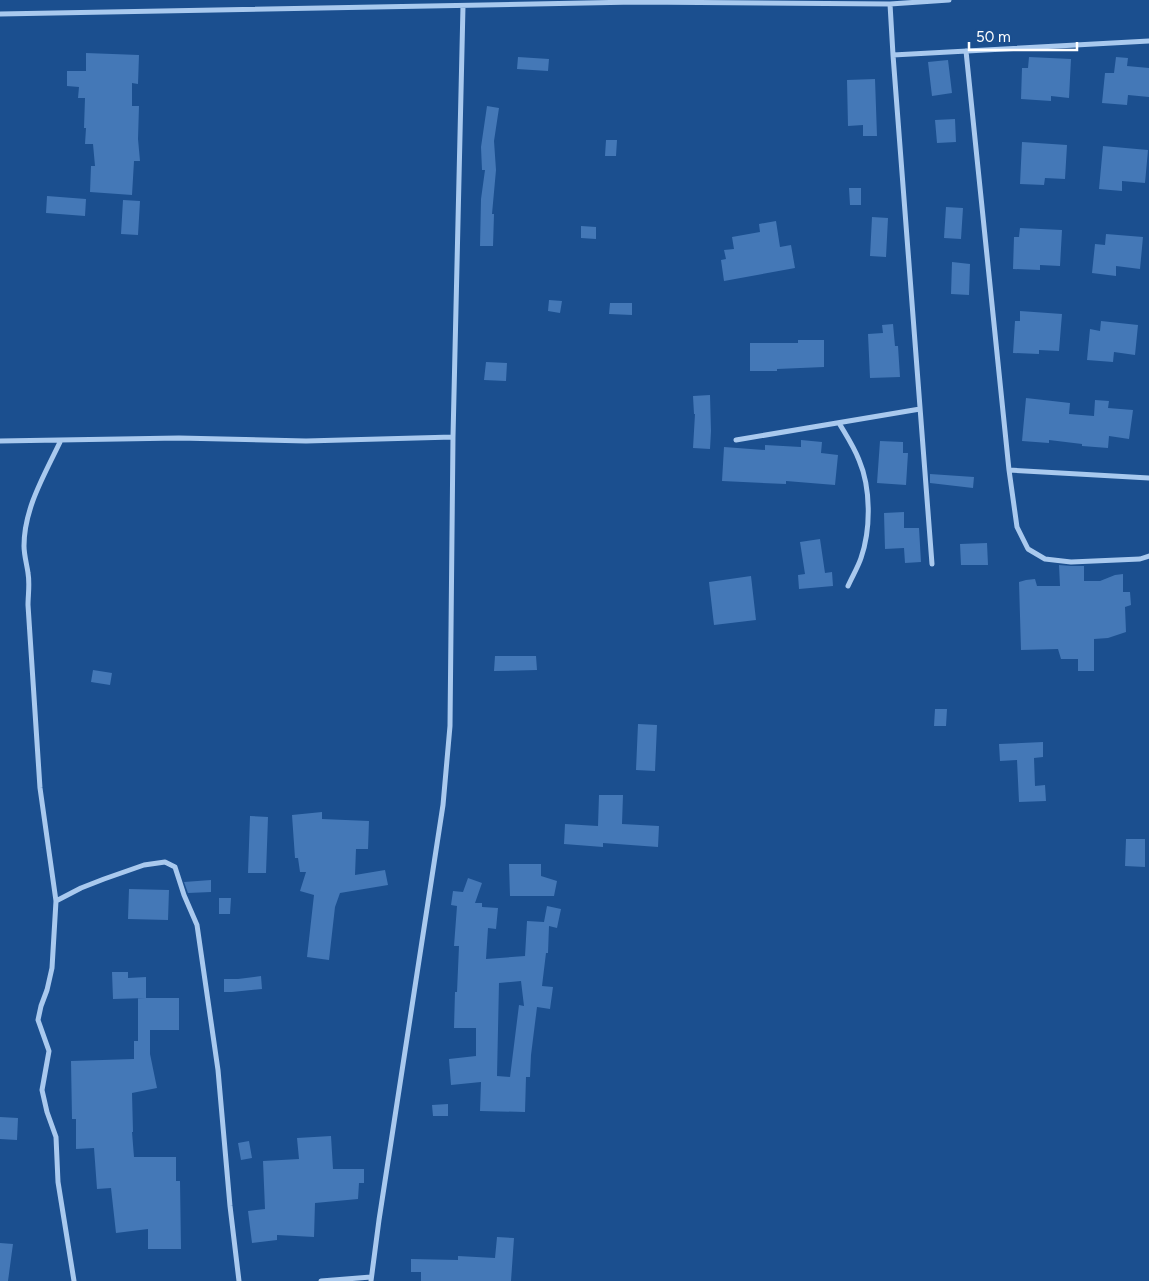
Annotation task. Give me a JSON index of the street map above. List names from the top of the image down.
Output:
{
  "scale_bar": "50 m"
}
